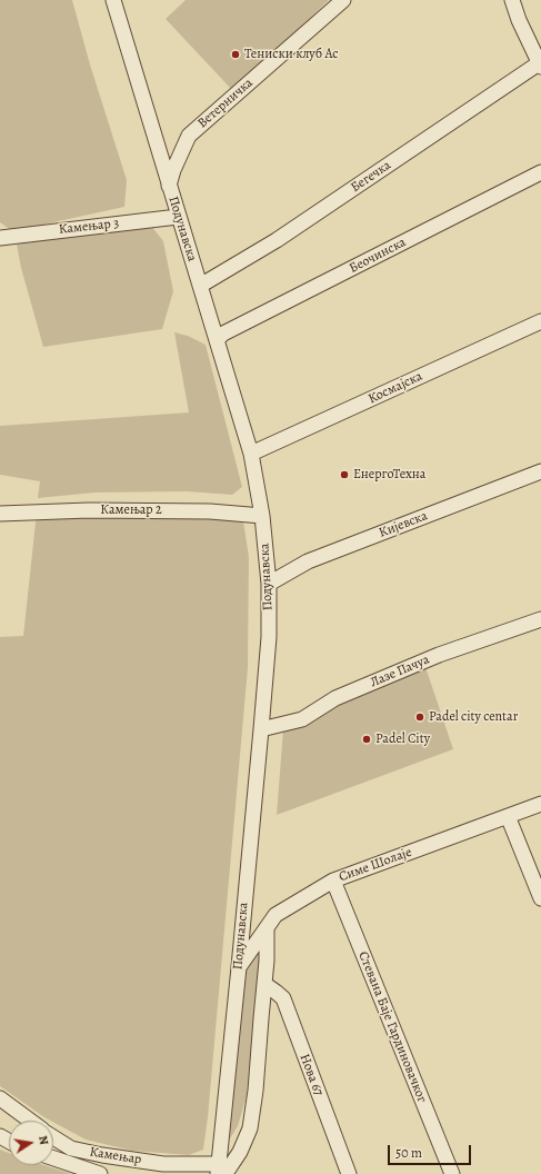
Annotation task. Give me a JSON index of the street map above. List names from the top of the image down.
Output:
{
  "streets": {
    "street": [
      "Ветерничка",
      "Бегечка",
      "Камењар 3",
      "Подунавска",
      "Беочинска",
      "Космајска",
      "Камењар 2",
      "Кијевска",
      "Лазе Пачуа",
      "Симе Шолаје",
      "Стевана Баје Гардиновачког",
      "Нова 67",
      "Камењар"
    ]
  },
  "crossings": [
    ["Ветерничка", "Подунавска"],
    ["Бегечка", "Подунавска"],
    ["Камењар 3", "Подунавска"],
    ["Подунавска", "Беочинска"],
    ["Подунавска", "Космајска"],
    ["Подунавска", "Камењар 2"],
    ["Подунавска", "Кијевска"],
    ["Подунавска", "Лазе Пачуа"],
    ["Подунавска", "Симе Шолаје"],
    ["Подунавска", "Камењар"],
    ["Симе Шолаје", "Стевана Баје Гардиновачког"]
  ],
  "places": [
    "Тениски клуб Ас",
    "ЕнергоТехна",
    "Padel city centar",
    "Padel City"
  ],
  "scale_bar": "50 m",
  "north": "right"
}
